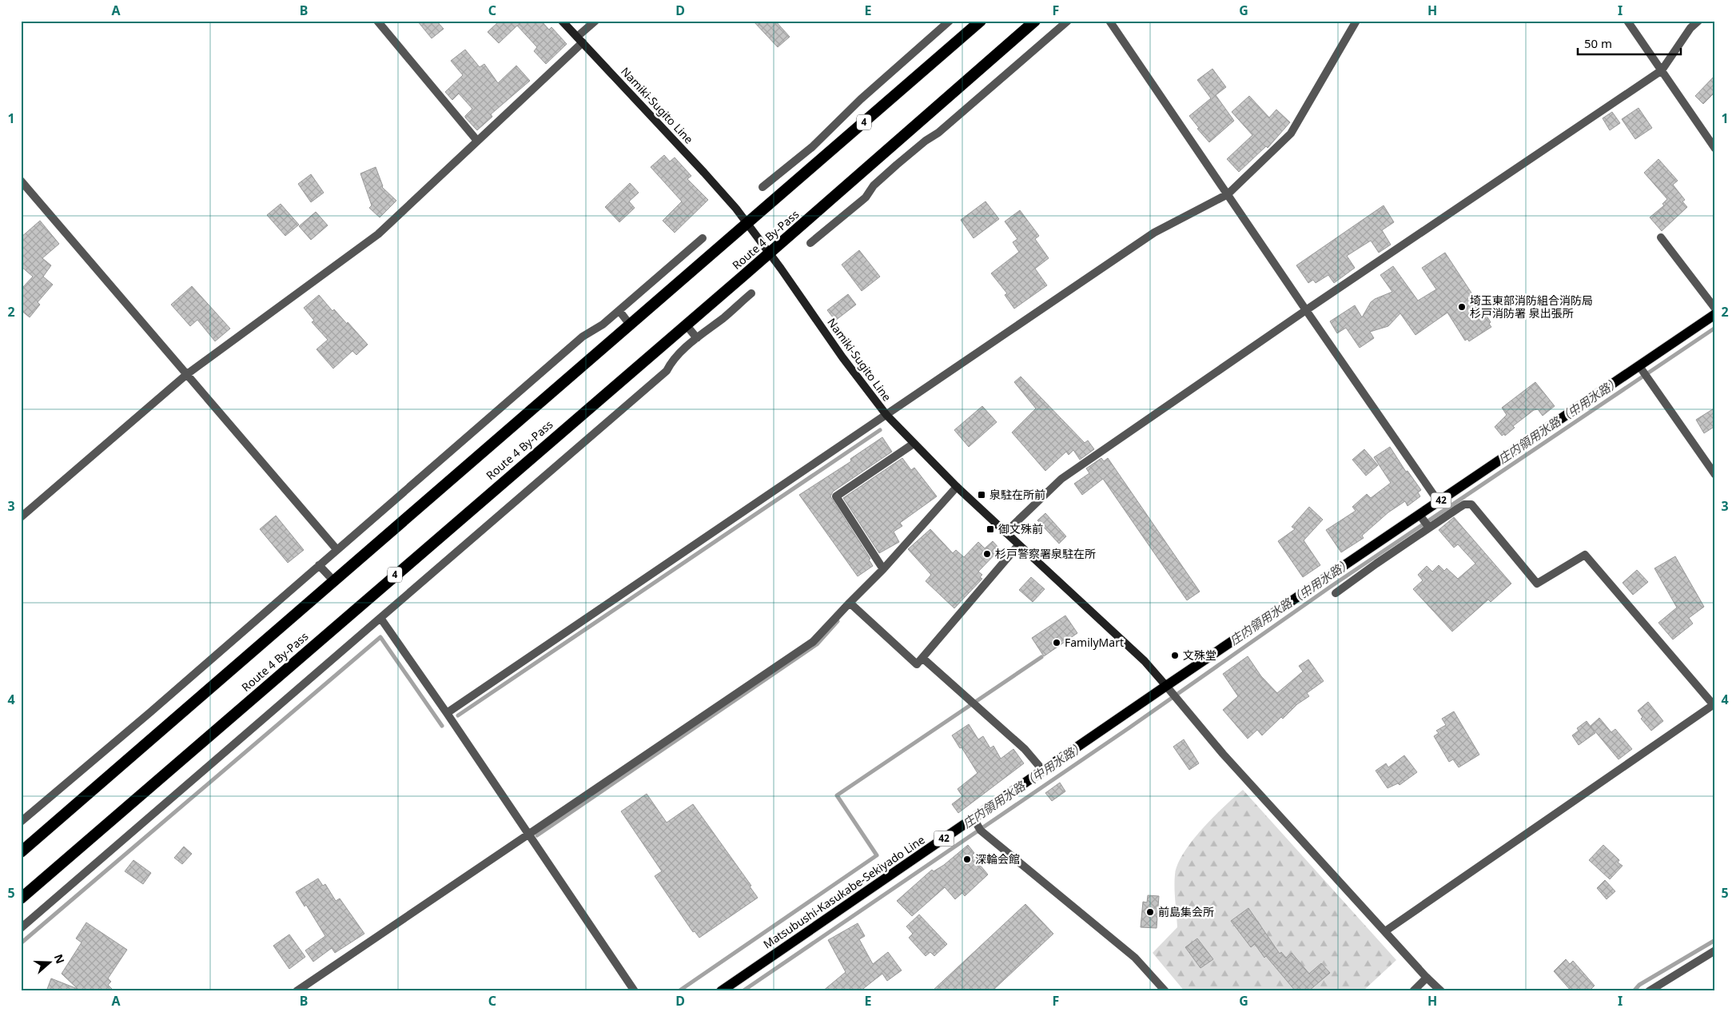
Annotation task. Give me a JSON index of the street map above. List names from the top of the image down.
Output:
{
  "streets": {
    "highway": ["4", "Route 4 By-Pass"],
    "main road": ["Namiki-Sugito Line", "42", "Matsubushi-Kasukabe-Sekiyado Line"]
  },
  "crossings": [
    ["Namiki-Sugito Line", "Route 4 By-Pass"],
    ["Namiki-Sugito Line", "Matsubushi-Kasukabe-Sekiyado Line"]
  ],
  "water": ["庄内領用水路（中用水路）"],
  "places": {
    "other": [
      "埼玉東部消防組合消防局 杉戸消防署 泉出張所",
      "杉戸警察署泉駐在所",
      "FamilyMart",
      "文殊堂",
      "深輪会館",
      "前島集会所"
    ],
    "transit": ["泉駐在所前", "御文殊前"]
  },
  "scale_bar": "50 m",
  "north": "right",
  "grid": {
    "columns": [
      "A",
      "B",
      "C",
      "D",
      "E",
      "F",
      "G",
      "H",
      "I"
    ],
    "rows": [
      "1",
      "2",
      "3",
      "4",
      "5"
    ]
  }
}
